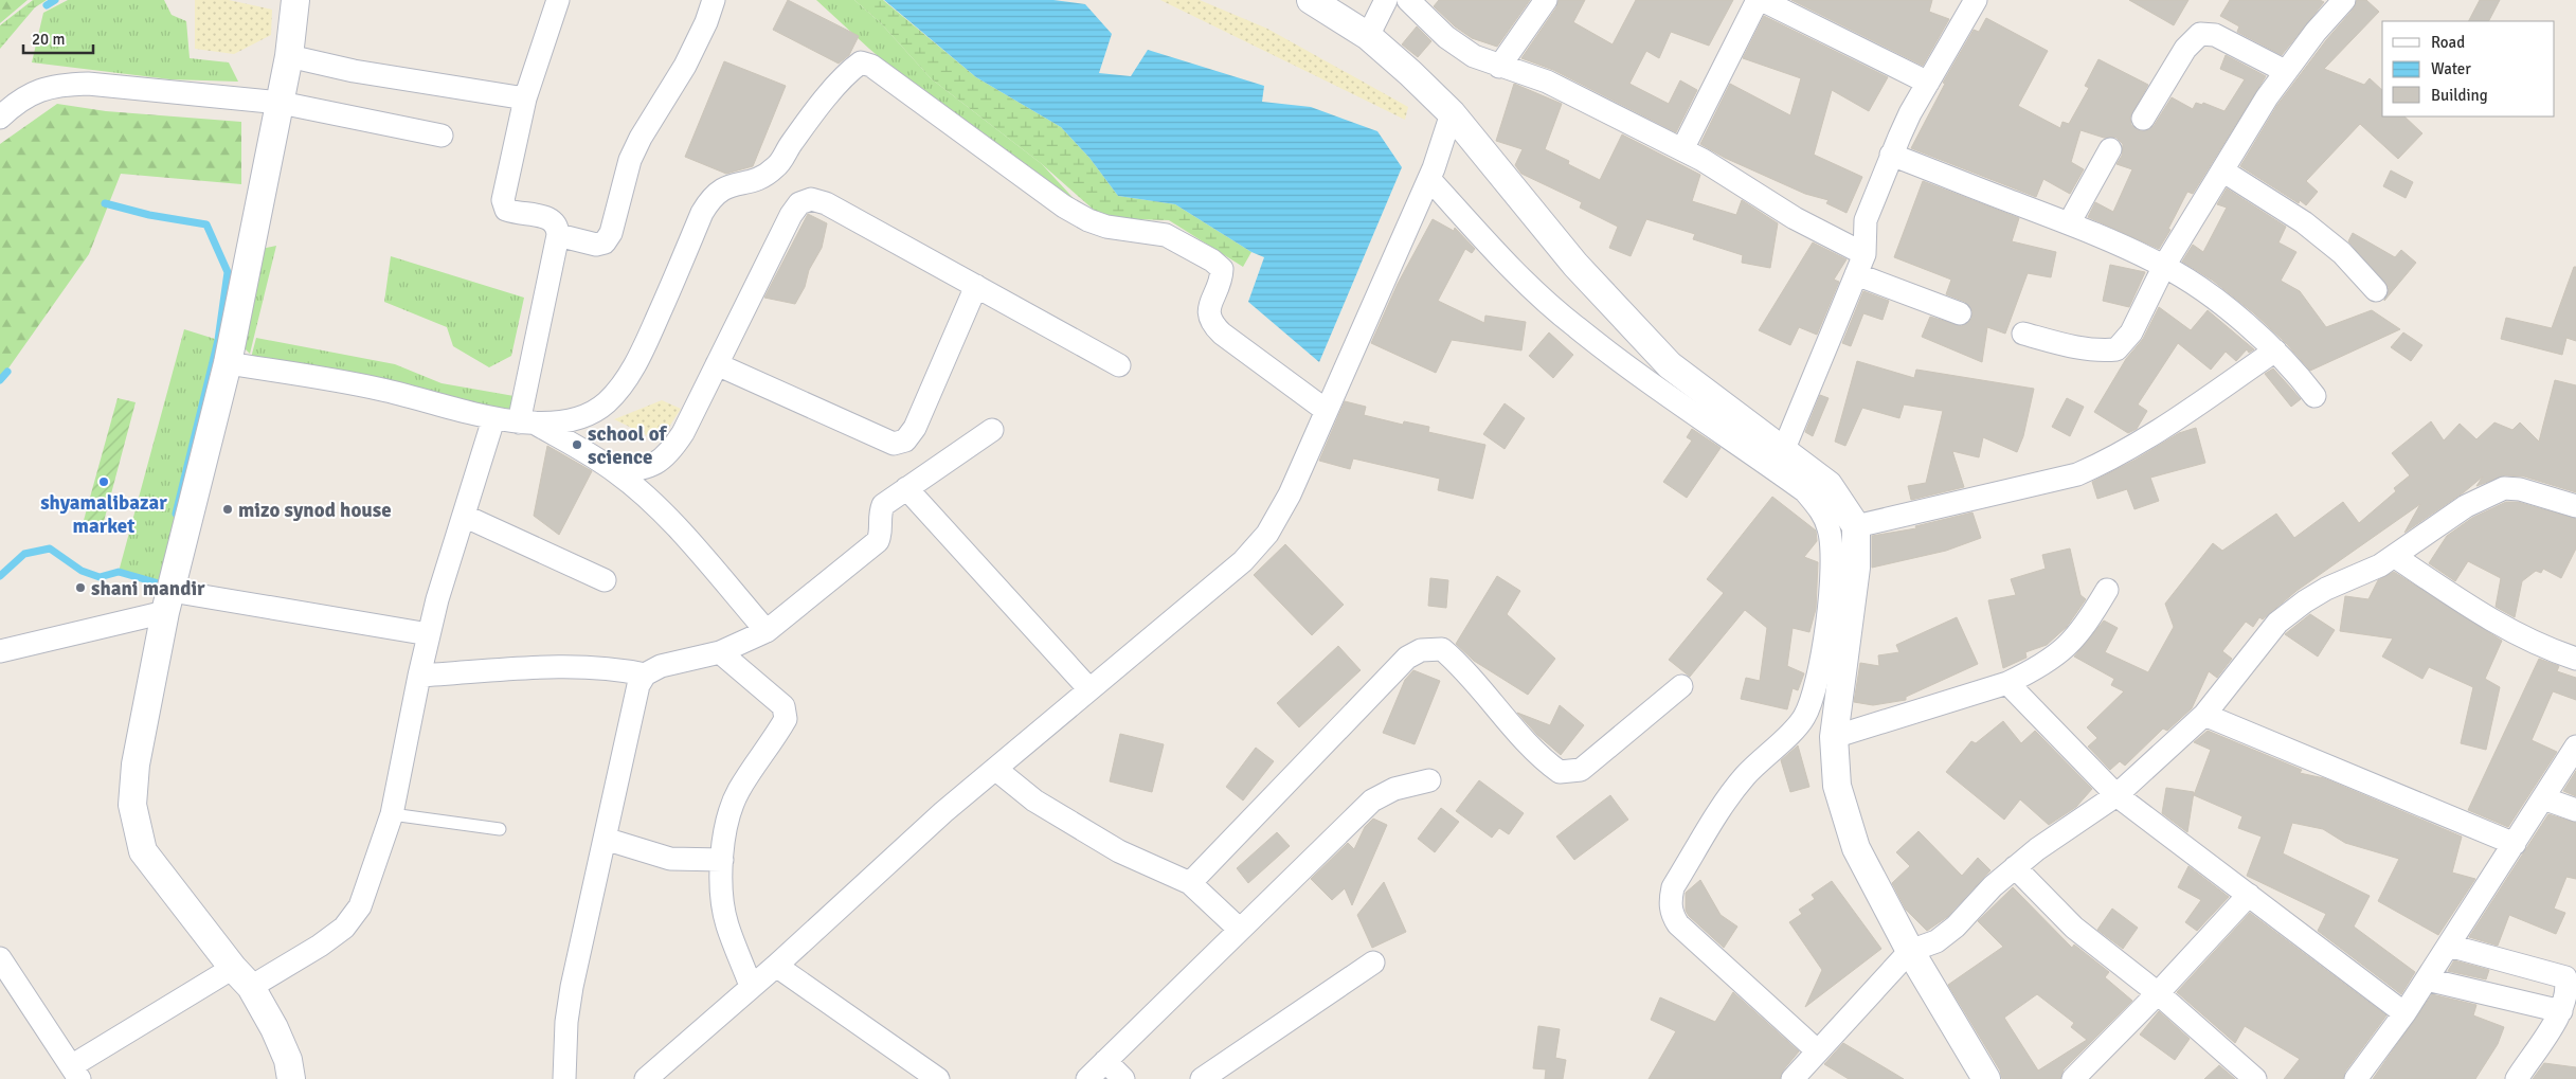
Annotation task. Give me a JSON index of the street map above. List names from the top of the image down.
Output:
{
  "places": [
    "school of science",
    "shyamalibazar market",
    "mizo synod house",
    "shani mandir"
  ],
  "legend": ["Road", "Water", "Building"],
  "scale_bar": "20 m"
}
